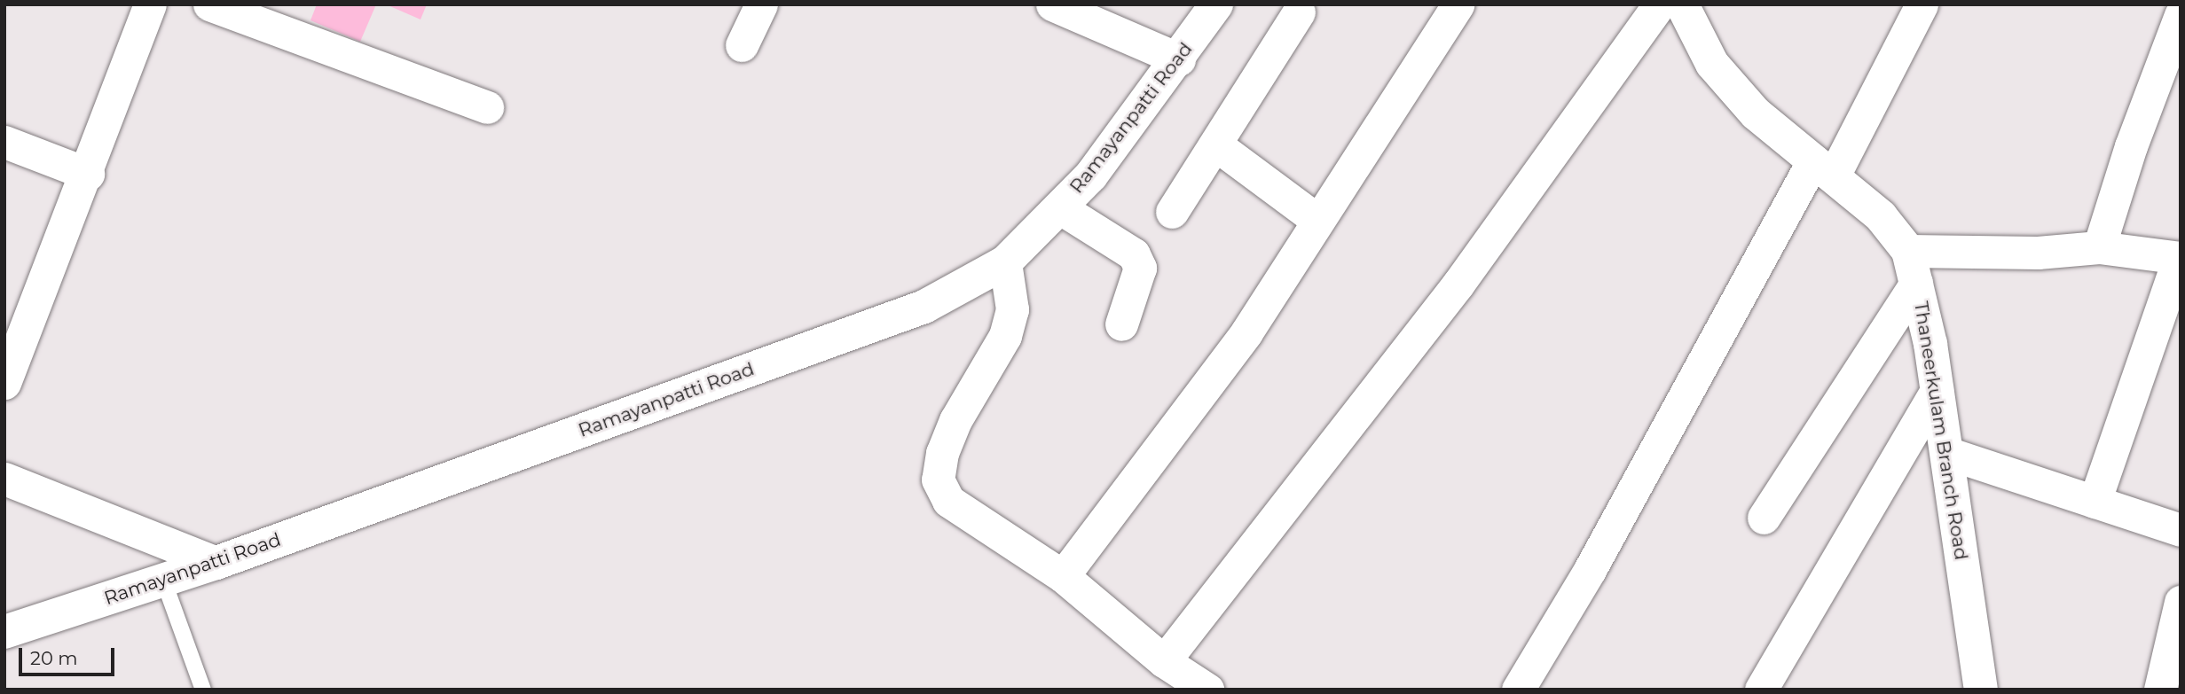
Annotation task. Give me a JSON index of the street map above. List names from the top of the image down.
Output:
{
  "streets": {
    "main road": ["Ramayanpatti Road", "Thaneerkulam Branch Road"]
  },
  "scale_bar": "20 m"
}
